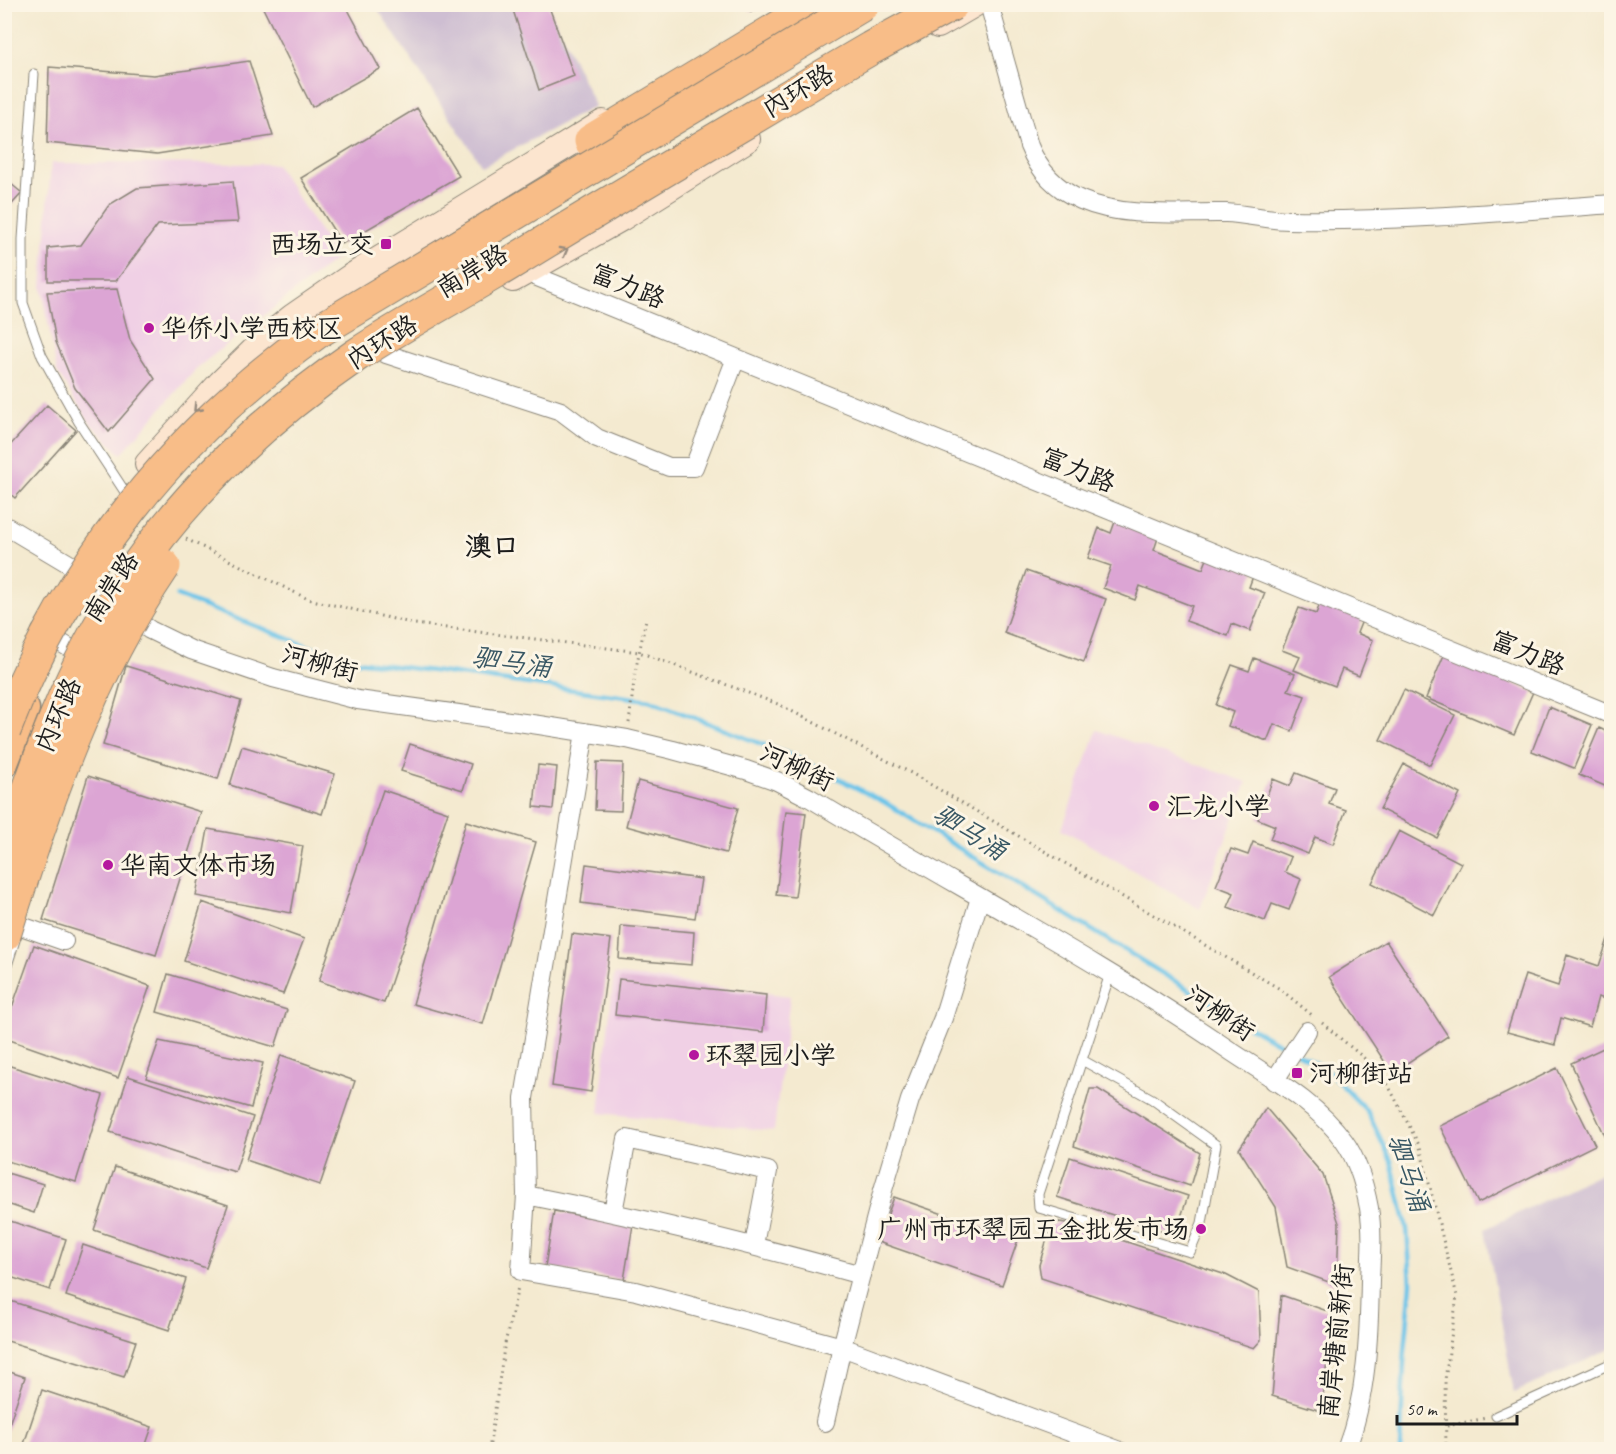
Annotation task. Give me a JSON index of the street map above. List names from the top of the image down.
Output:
{
  "streets": {
    "highway": ["内环路"],
    "main road": ["南岸路"],
    "street": ["富力路", "河柳街", "南岸塘前新街"]
  },
  "crossings": [
    ["内环路", "南岸路"],
    ["南岸路", "河柳街"],
    ["河柳街", "南岸塘前新街"]
  ],
  "districts": ["澳口"],
  "water": ["驷马涌"],
  "places": {
    "transit": ["西场立交", "河柳街站"],
    "other": [
      "华侨小学西校区",
      "汇龙小学",
      "华南文体市场",
      "环翠园小学",
      "广州市环翠园五金批发市场"
    ]
  },
  "scale_bar": "50 m"
}
